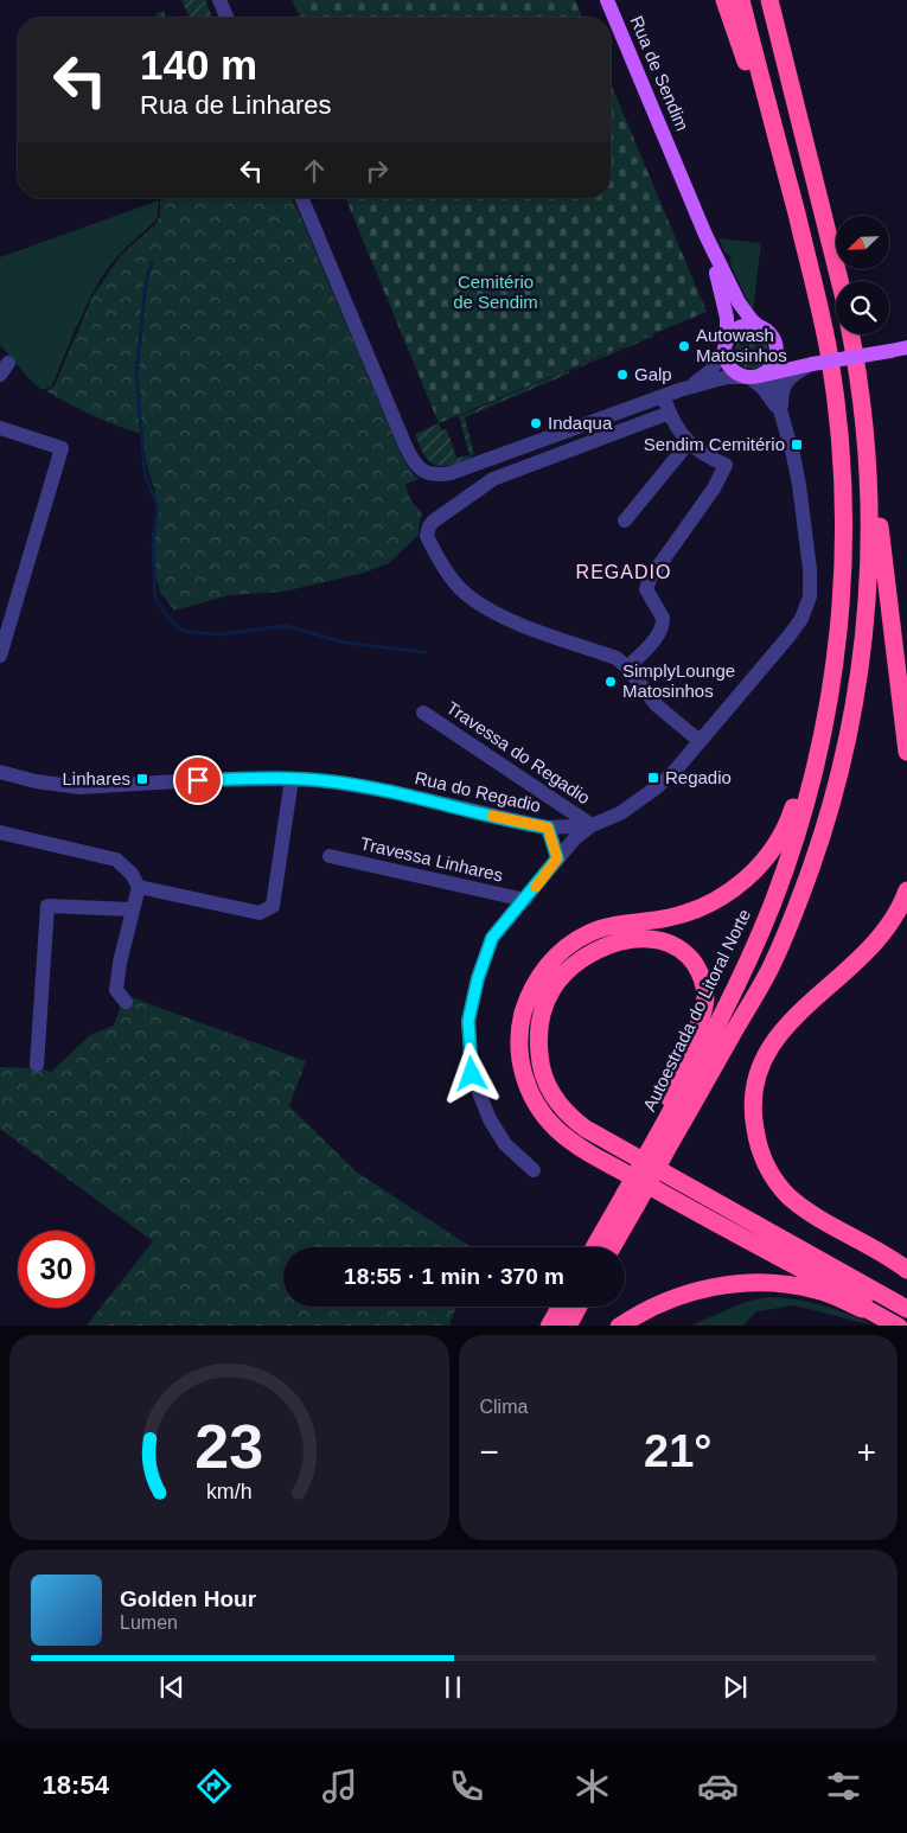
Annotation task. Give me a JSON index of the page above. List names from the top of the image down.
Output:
{
  "streets": {
    "highway": ["Autoestrada do Litoral Norte"],
    "main road": ["Rua de Sendim"],
    "street": ["Travessa do Regadio", "Rua do Regadio", "Travessa Linhares"]
  },
  "crossings": [
    ["Rua de Sendim", "Rua do Regadio"],
    ["Travessa do Regadio", "Rua do Regadio"]
  ],
  "districts": ["REGADIO"],
  "parks": ["Cemitério de Sendim"],
  "places": {
    "other": [
      "Autowash Matosinhos",
      "Galp",
      "Indaqua",
      "SimplyLounge Matosinhos"
    ],
    "transit": ["Sendim Cemitério", "Regadio", "Linhares"]
  },
  "north": "bottom left",
  "page": {
    "turn": ["140 m", "Rua de Linhares"],
    "limit": "30",
    "trip": "18:55 · 1 min · 370 m",
    "tile": "Clima",
    "heat": ["−", "21°", "+"],
    "song": ["Golden Hour", "Lumen"],
    "tabs": "18:54",
    "gauge": ["23", "km/h"]
  }
}
